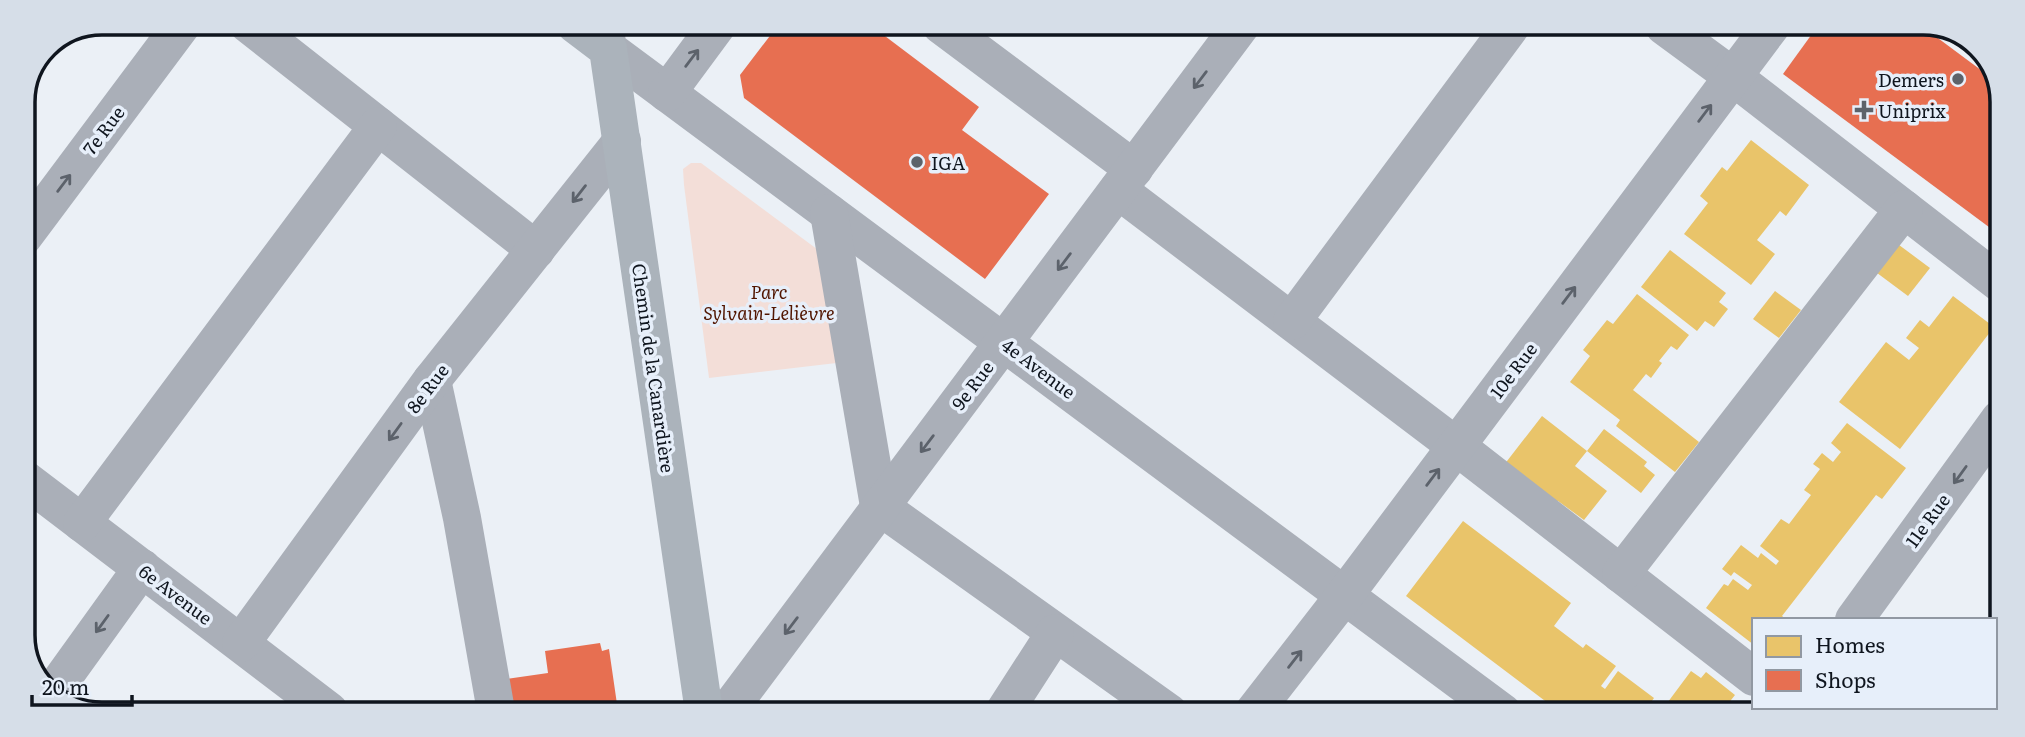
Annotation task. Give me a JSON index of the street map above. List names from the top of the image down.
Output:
{
  "streets": {
    "main road": ["Chemin de la Canardière"],
    "street": [
      "7e Rue",
      "4e Avenue",
      "10e Rue",
      "9e Rue",
      "8e Rue",
      "11e Rue",
      "6e Avenue"
    ]
  },
  "crossings": [
    ["Chemin de la Canardière", "4e Avenue"],
    ["Chemin de la Canardière", "8e Rue"],
    ["4e Avenue", "10e Rue"],
    ["4e Avenue", "9e Rue"],
    ["8e Rue", "6e Avenue"]
  ],
  "parks": ["Parc Sylvain-Lelièvre"],
  "places": {
    "other": ["Demers", "IGA"],
    "health": ["Uniprix"]
  },
  "legend": ["Homes", "Shops"],
  "scale_bar": "20 m"
}
